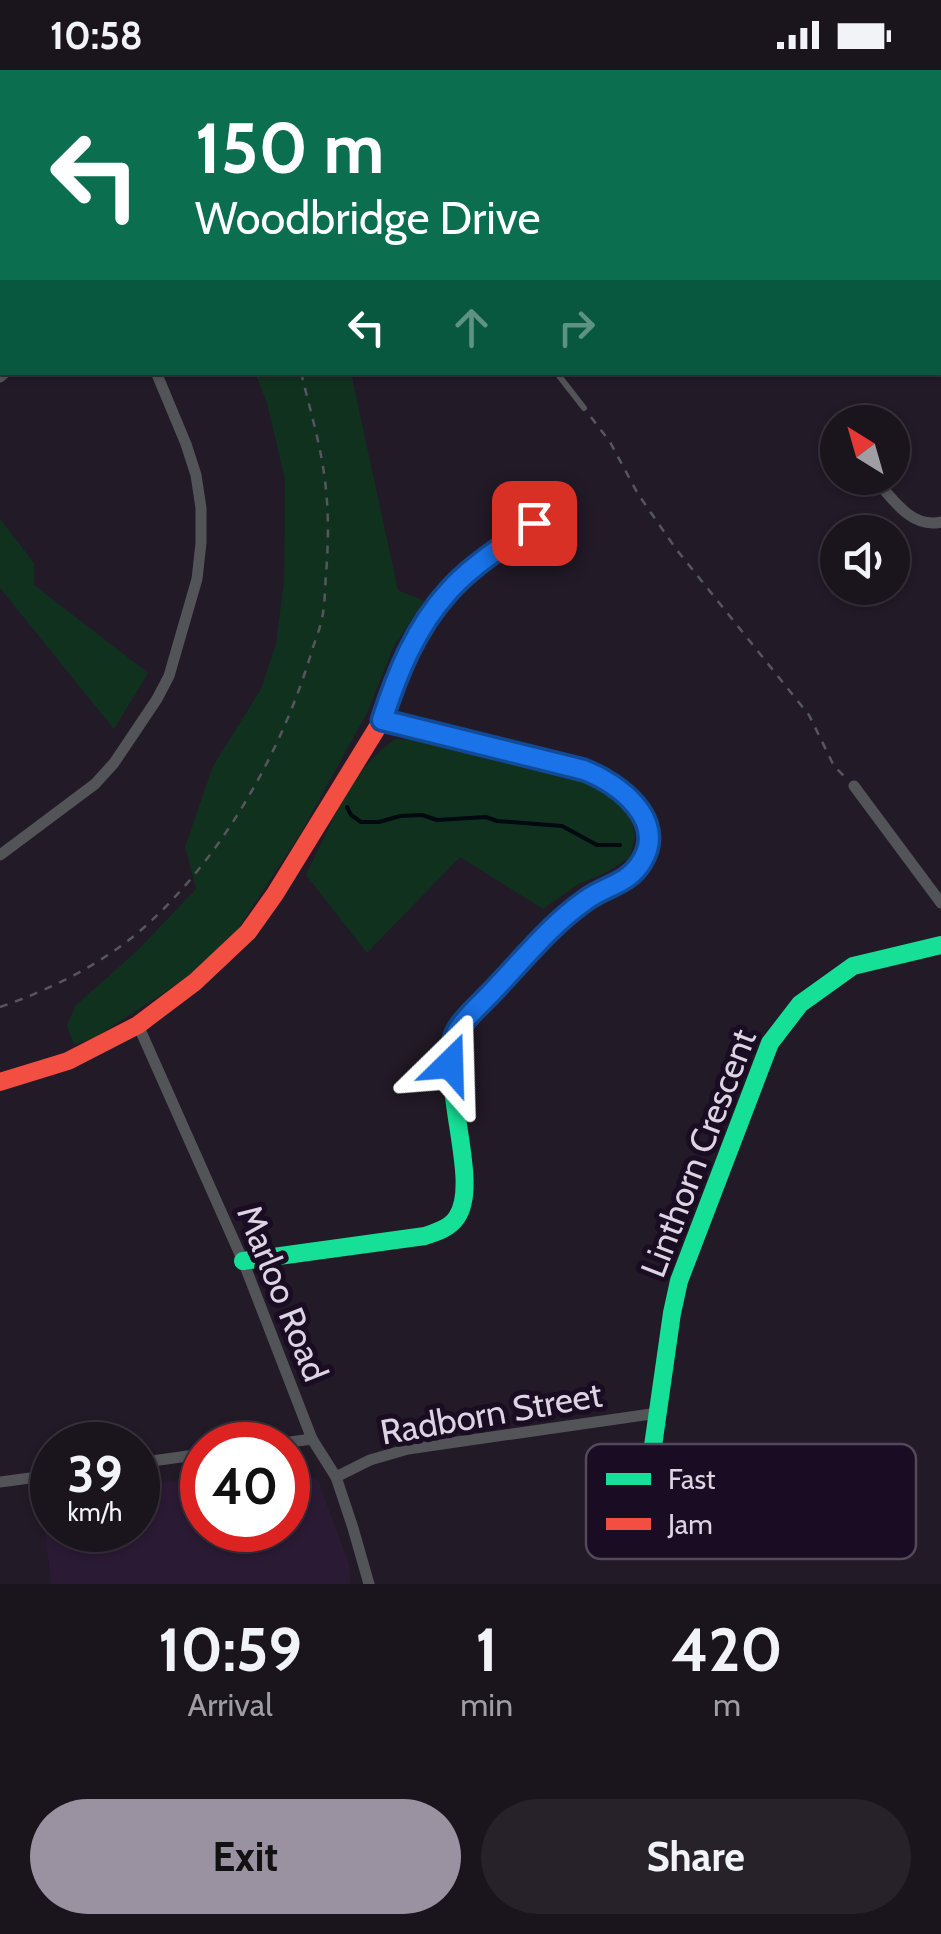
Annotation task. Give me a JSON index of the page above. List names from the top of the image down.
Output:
{
  "streets": {
    "street": ["Linthorn Crescent", "Marloo Road", "Radborn Street"]
  },
  "crossings": [
    ["Linthorn Crescent", "Radborn Street"],
    ["Marloo Road", "Radborn Street"]
  ],
  "legend": ["Fast", "Jam"],
  "north": "top left",
  "page": {
    "status": "10:58",
    "turn": ["150 m", "Woodbridge Drive"],
    "speed": "39 km/h",
    "limit": "40",
    "eta": [
      "10:59",
      "Arrival",
      "1",
      "min",
      "420",
      "m"
    ],
    "buttons": ["Exit", "Share"]
  }
}
